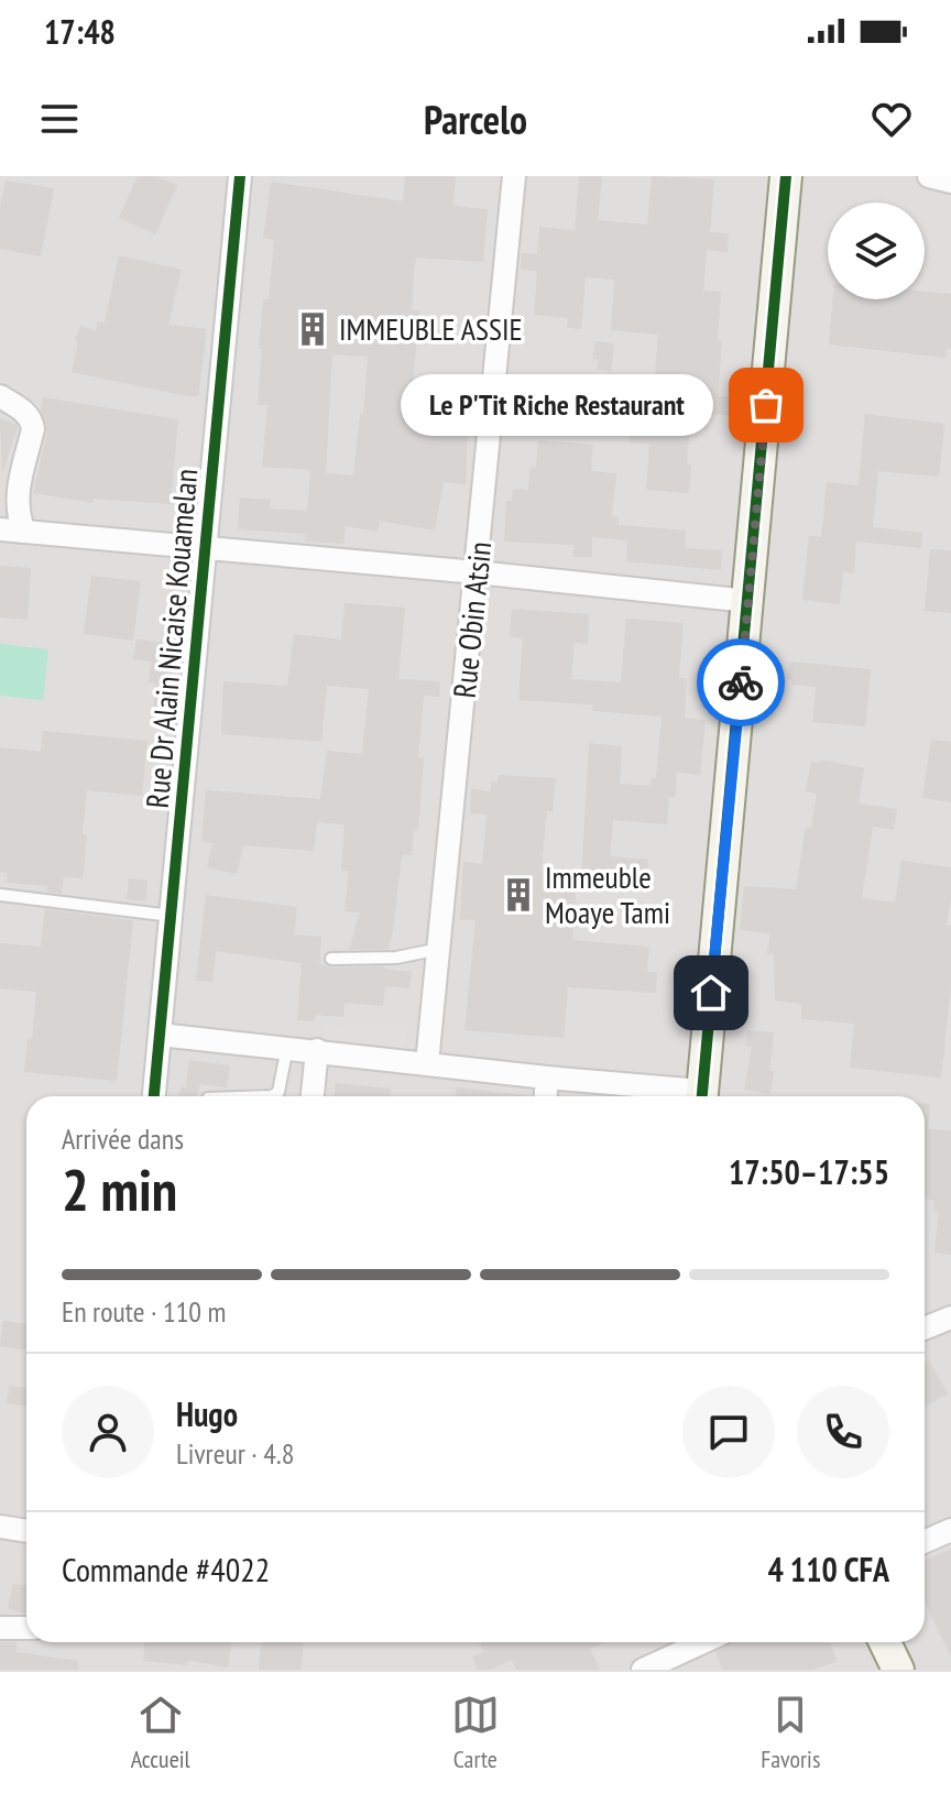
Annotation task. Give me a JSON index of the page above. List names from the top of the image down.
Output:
{
  "streets": {
    "street": ["Rue Obin Atsin", "Rue Dr Alain Nicaise Kouamelan"]
  },
  "places": {
    "building": ["IMMEUBLE ASSIE", "Immeuble Moaye Tami"],
    "other": ["Le P'Tit Riche Restaurant"]
  },
  "page": {
    "status": "17:48",
    "header": "Parcelo",
    "bubble": "Le P'Tit Riche Restaurant",
    "heading": ["2 min", "Arrivée dans", "17:50–17:55"],
    "panel": [
      "Hugo",
      "Livreur · 4.8",
      "Commande #4022",
      "4 110 CFA"
    ],
    "bar": "En route · 110 m",
    "tabs": ["Accueil", "Carte", "Favoris"]
  }
}
